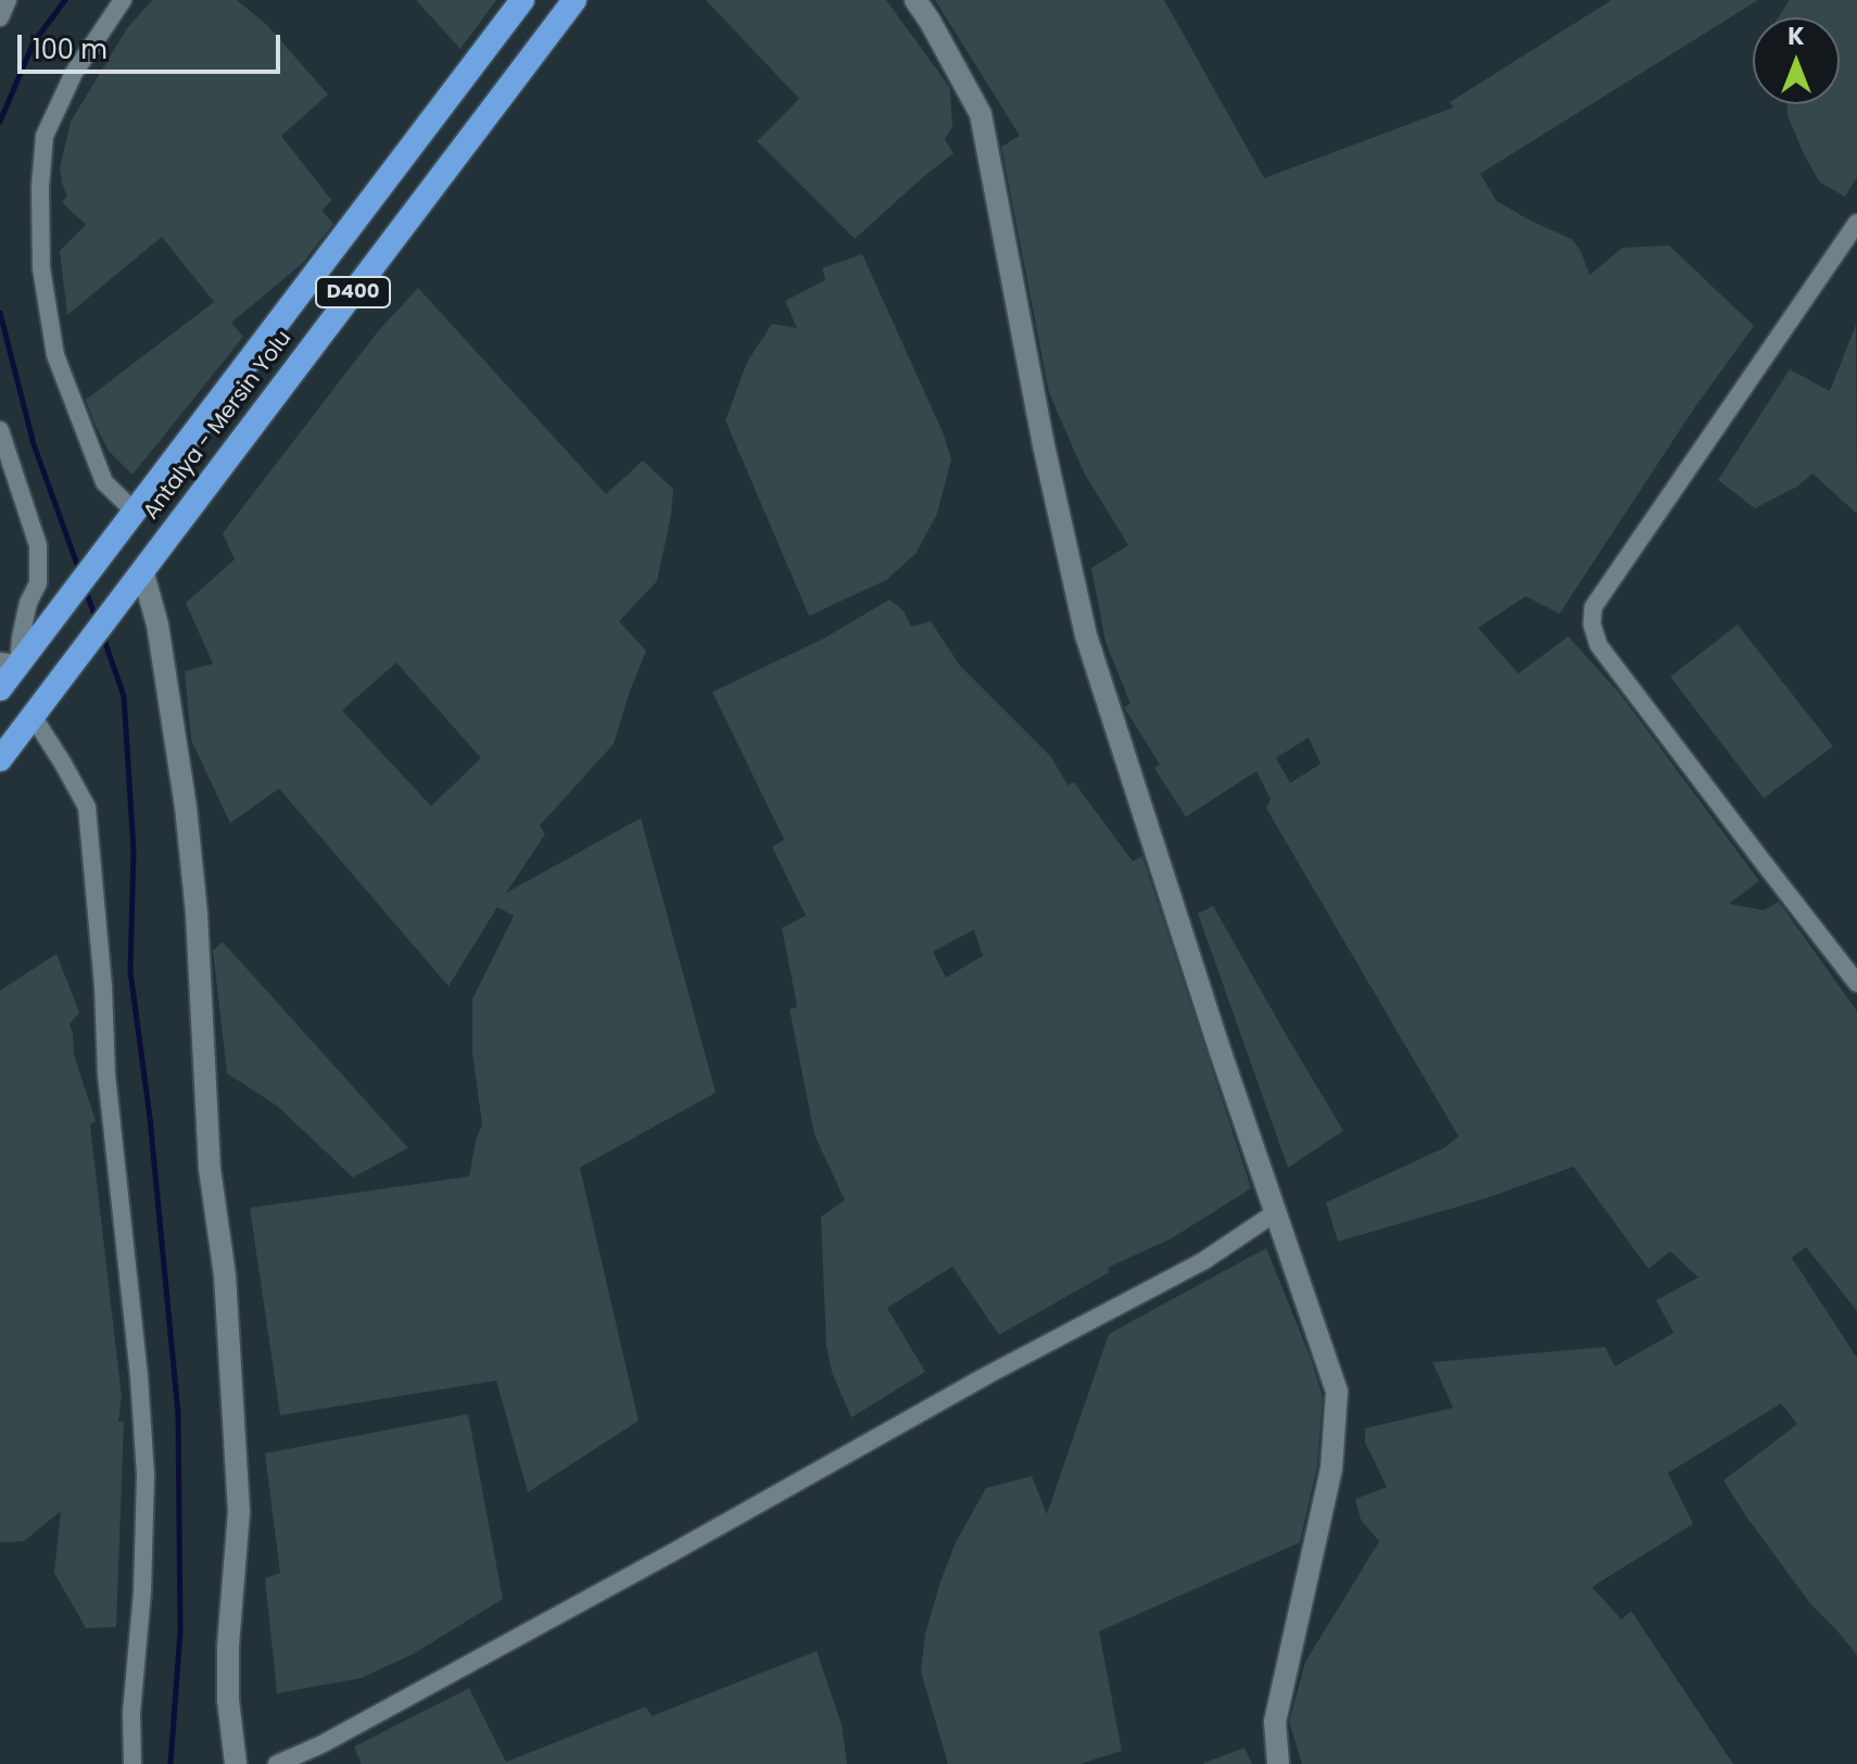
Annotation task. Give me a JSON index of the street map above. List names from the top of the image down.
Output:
{
  "streets": {
    "highway": ["D400", "Antalya - Mersin Yolu"]
  },
  "scale_bar": "100 m",
  "north": "top"
}
